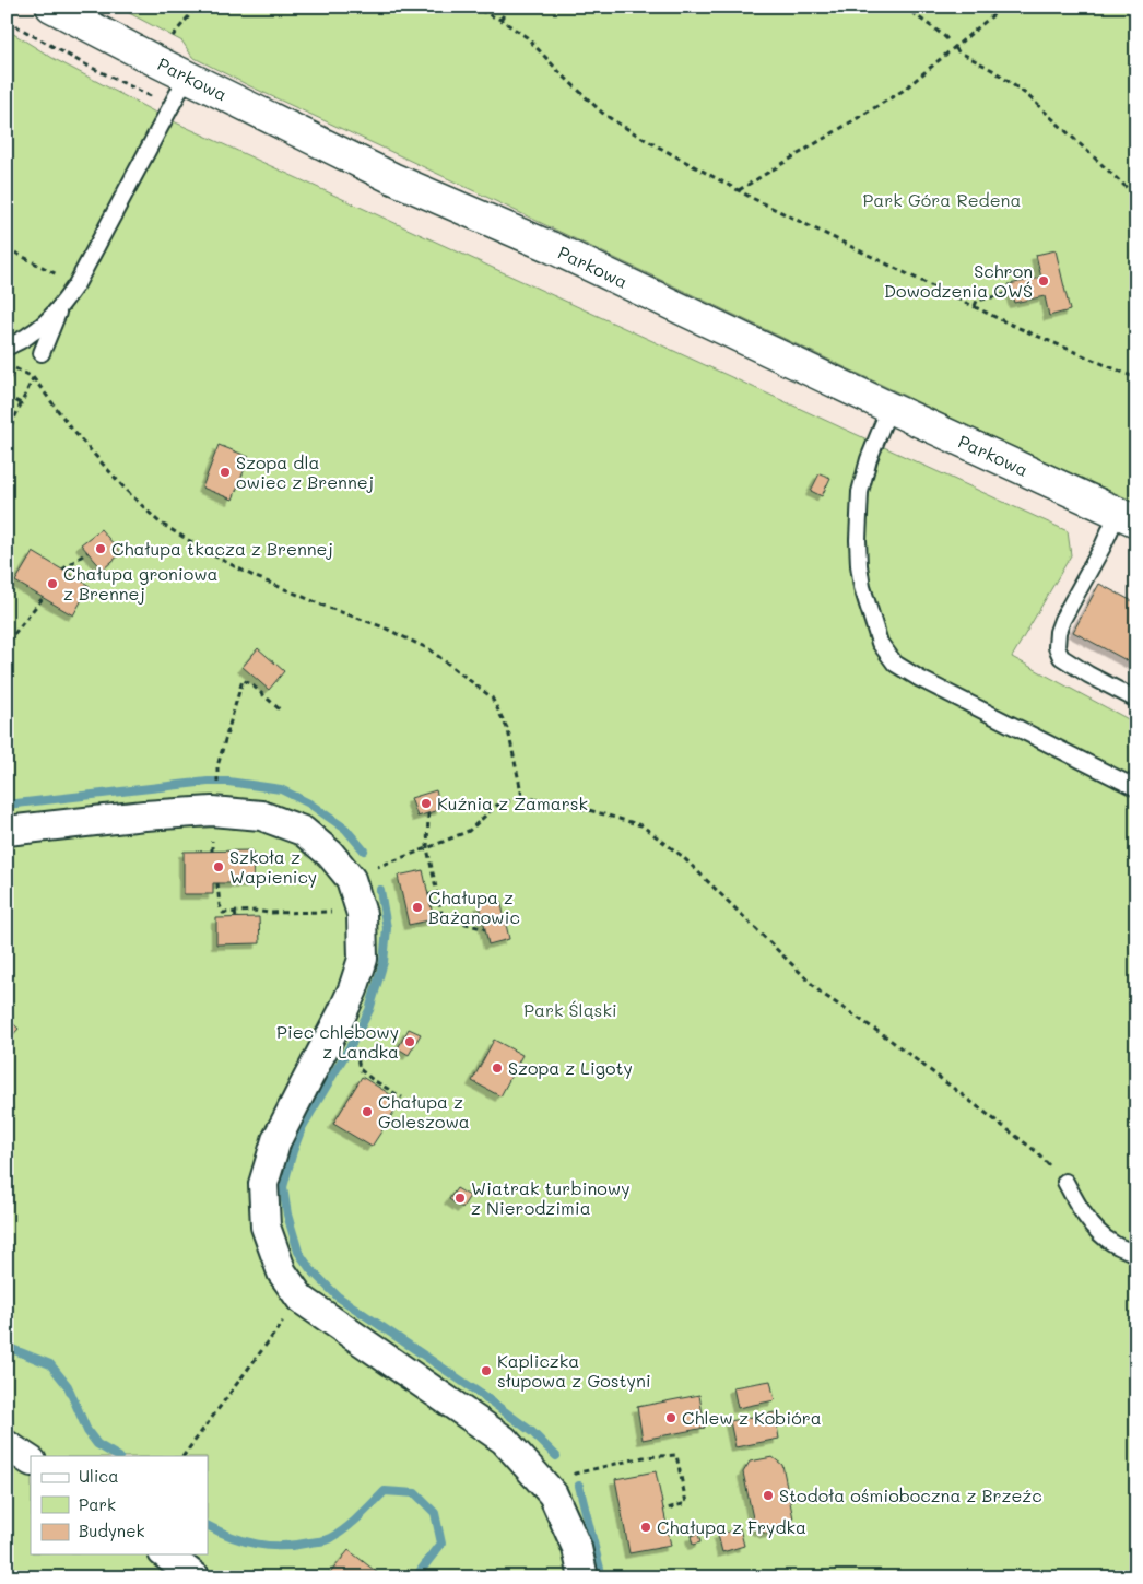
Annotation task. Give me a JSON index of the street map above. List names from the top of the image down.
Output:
{
  "streets": {
    "street": ["Parkowa"]
  },
  "parks": ["Park Góra Redena", "Park Śląski"],
  "places": [
    "Schron Dowodzenia OWŚ",
    "Szopa dla owiec z Brennej",
    "Chałupa tkacza z Brennej",
    "Chałupa groniowa z Brennej",
    "Kuźnia z Zamarsk",
    "Szkoła z Wapienicy",
    "Chałupa z Bażanowic",
    "Piec chlebowy z Landka",
    "Szopa z Ligoty",
    "Chałupa z Goleszowa",
    "Wiatrak turbinowy z Nierodzimia",
    "Kapliczka słupowa z Gostyni",
    "Chlew z Kobióra",
    "Stodoła ośmioboczna z Brzeźc",
    "Chałupa z Frydka"
  ],
  "legend": ["Ulica", "Park", "Budynek"]
}
